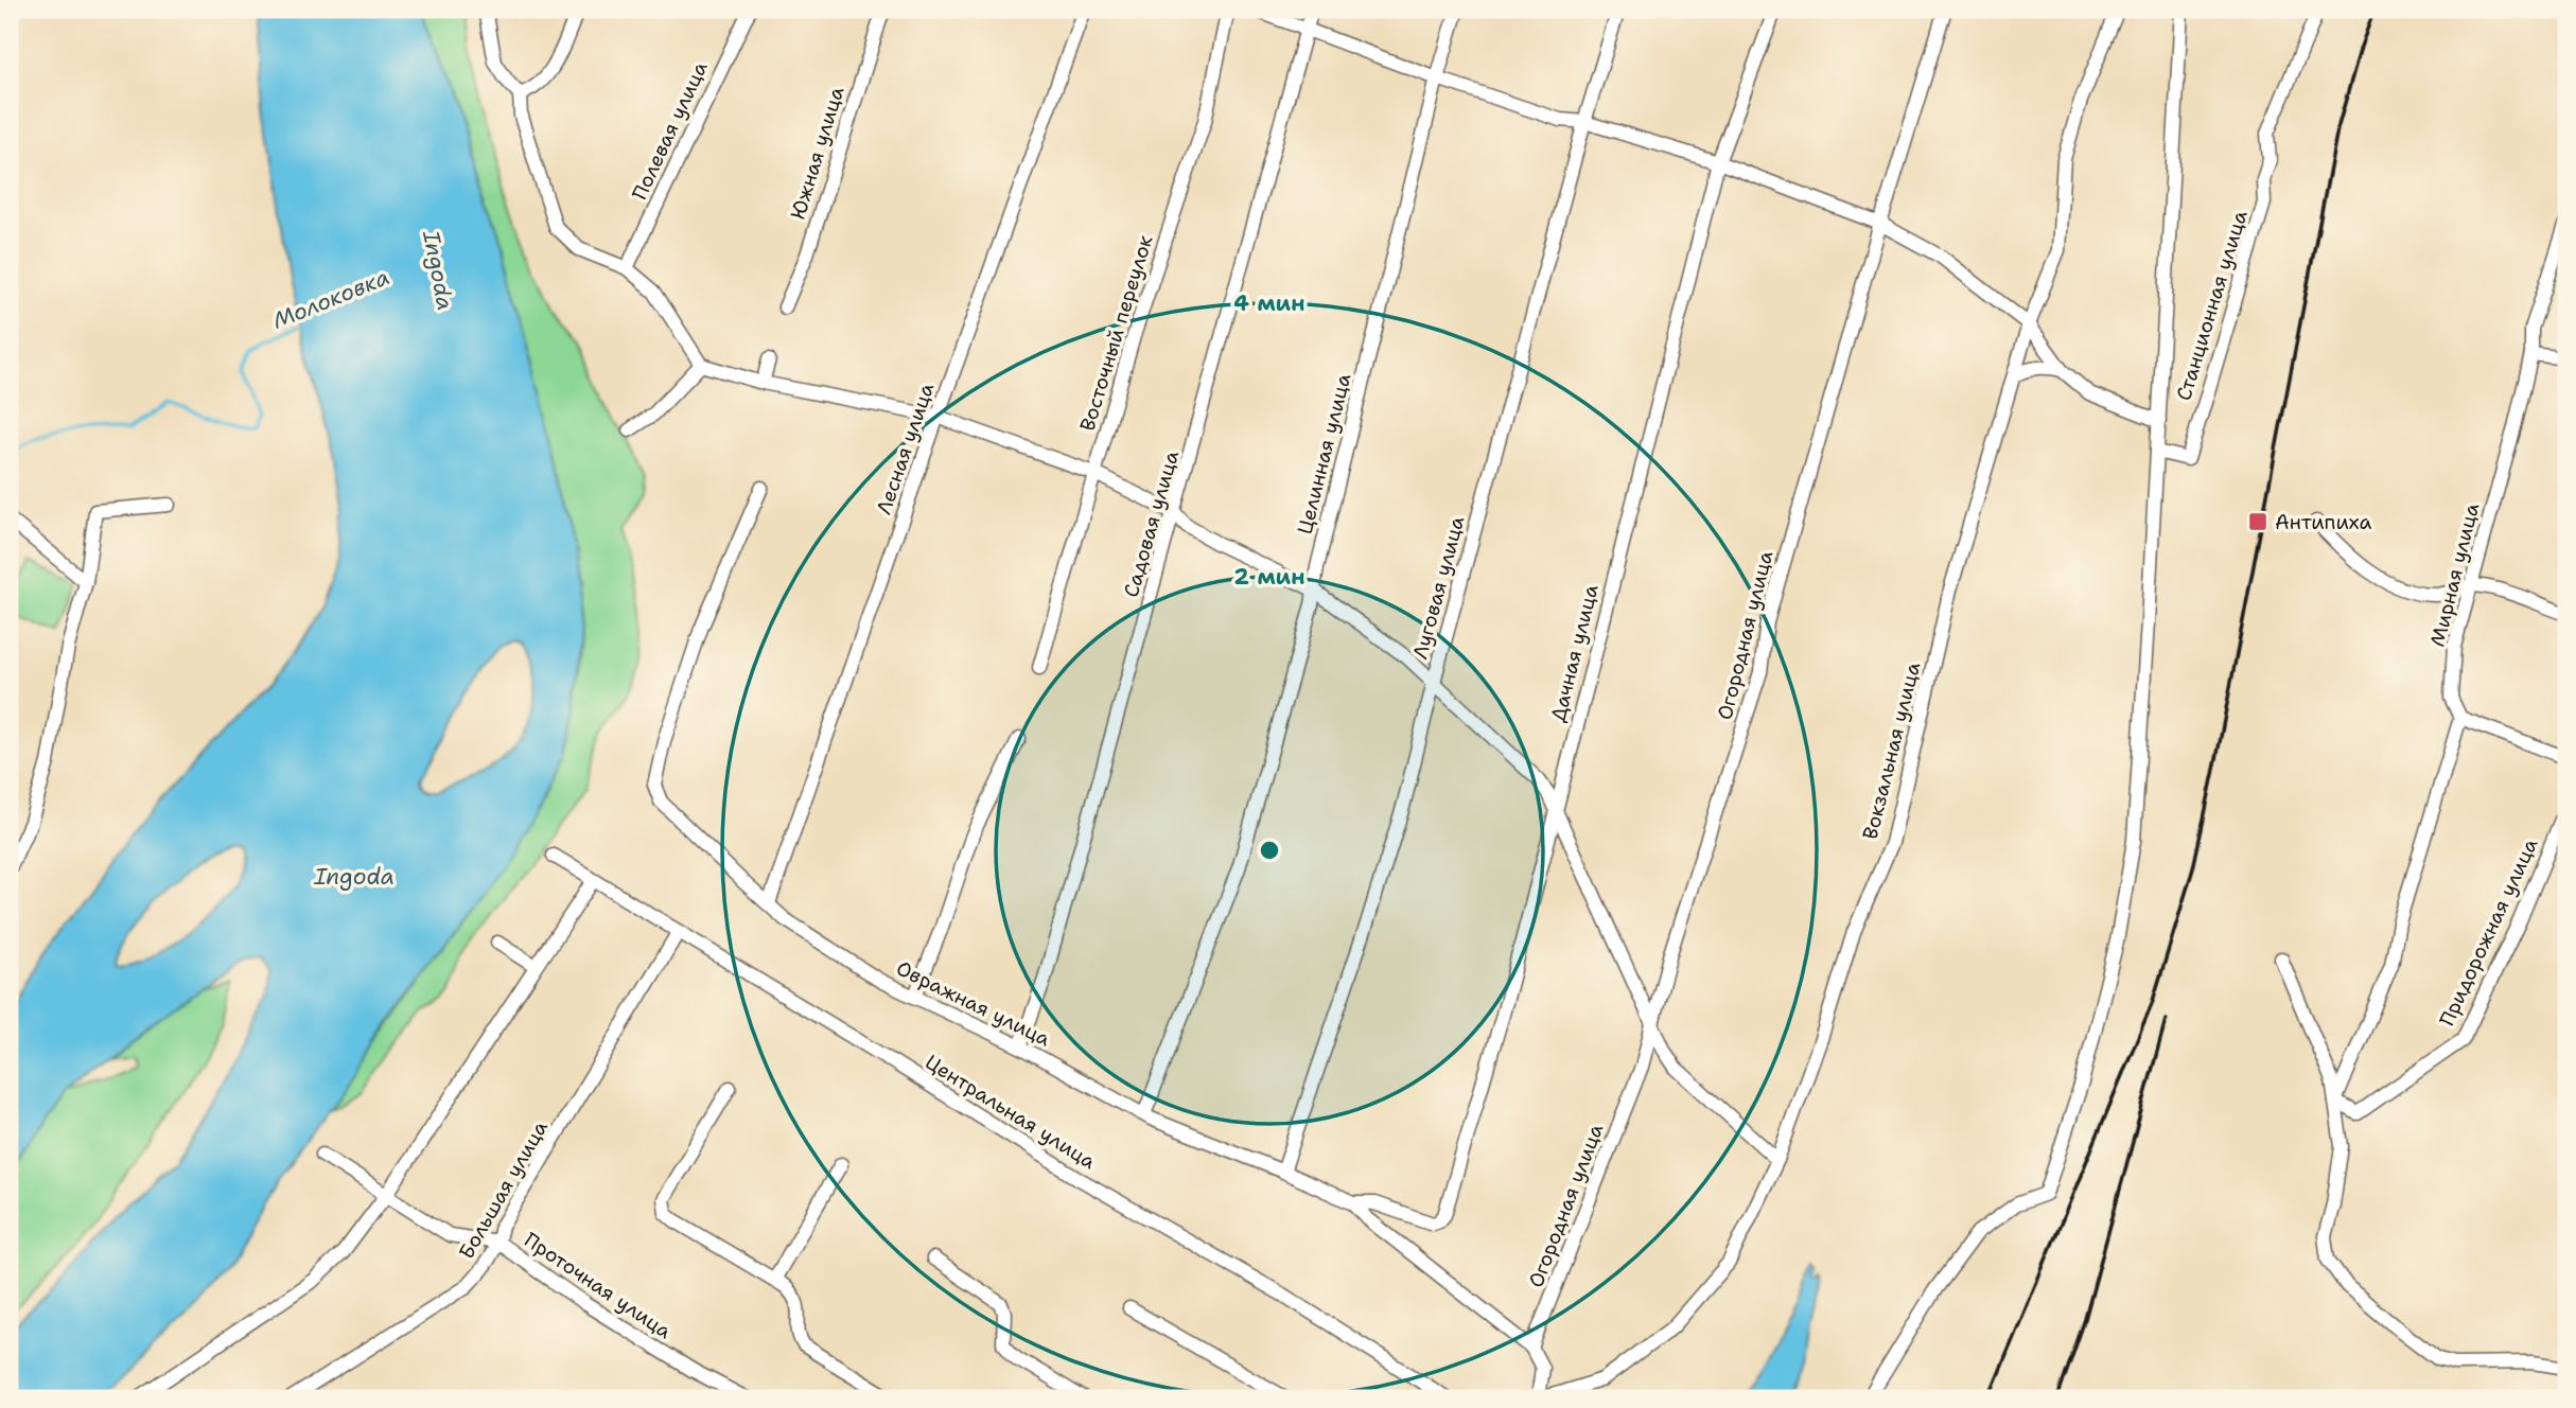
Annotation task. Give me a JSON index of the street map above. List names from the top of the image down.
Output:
{
  "streets": {
    "street": [
      "Полевая улица",
      "Южная улица",
      "Станционная улица",
      "Восточный переулок",
      "Лесная улица",
      "Целинная улица",
      "Садовая улица",
      "Мирная улица",
      "Луговая улица",
      "Огородная улица",
      "Дачная улица",
      "Вокзальная улица",
      "Придорожная улица",
      "Овражная улица",
      "Центральная улица",
      "Большая улица",
      "Проточная улица"
    ]
  },
  "crossings": [
    ["Лесная улица", "Овражная улица"],
    ["Целинная улица", "Овражная улица"],
    ["Садовая улица", "Овражная улица"],
    ["Луговая улица", "Овражная улица"],
    ["Огородная улица", "Овражная улица"],
    ["Дачная улица", "Овражная улица"],
    ["Центральная улица", "Большая улица"],
    ["Большая улица", "Проточная улица"]
  ],
  "water": ["Ingoda", "Молоковка"],
  "places": {
    "transit": ["Антипиха"]
  },
  "rings": ["4 мин", "2 мин"]
}
